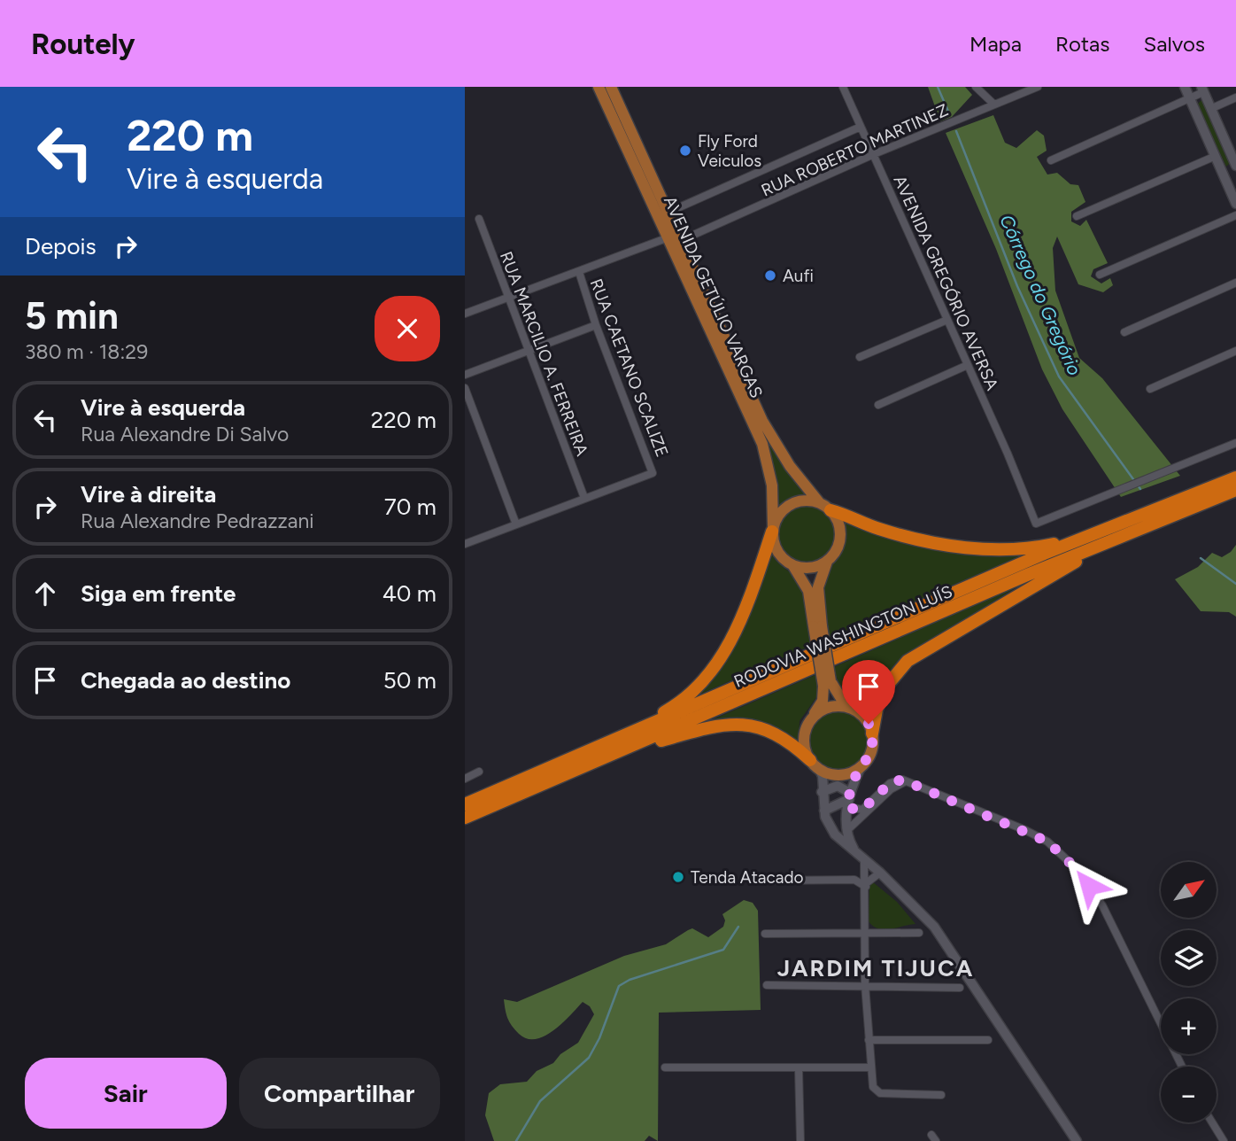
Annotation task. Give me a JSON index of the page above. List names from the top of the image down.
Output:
{
  "streets": {
    "highway": ["RODOVIA WASHINGTON LUÍS"],
    "main road": ["AVENIDA GETÚLIO VARGAS"],
    "street": [
      "RUA ROBERTO MARTINEZ",
      "AVENIDA GREGÓRIO AVERSA",
      "RUA MARCILIO A. FERREIRA",
      "RUA CAETANO SCALIZE"
    ]
  },
  "crossings": [
    ["RUA ROBERTO MARTINEZ", "AVENIDA GREGÓRIO AVERSA"],
    ["RUA ROBERTO MARTINEZ", "AVENIDA GETÚLIO VARGAS"],
    ["RUA MARCILIO A. FERREIRA", "RUA CAETANO SCALIZE"]
  ],
  "districts": ["JARDIM TIJUCA"],
  "water": ["Córrego do Gregório"],
  "places": ["Fly Ford Veiculos", "Aufi", "Tenda Atacado"],
  "north": "top right",
  "page": {
    "header": "Routely",
    "nav": ["Mapa", "Rotas", "Salvos"],
    "turn": ["220 m", "Vire à esquerda"],
    "then": "Depois",
    "heading": ["5 min", "380 m · 18:29"],
    "list": [
      {
        "name": "Vire à esquerda",
        "note": "Rua Alexandre Di Salvo",
        "value": "220 m"
      },
      {
        "name": "Vire à direita",
        "note": "Rua Alexandre Pedrazzani",
        "value": "70 m"
      },
      {
        "name": "Siga em frente",
        "value": "40 m"
      },
      {
        "name": "Chegada ao destino",
        "value": "50 m"
      }
    ],
    "map_buttons": ["+", "−"],
    "buttons": ["Sair", "Compartilhar"]
  }
}
